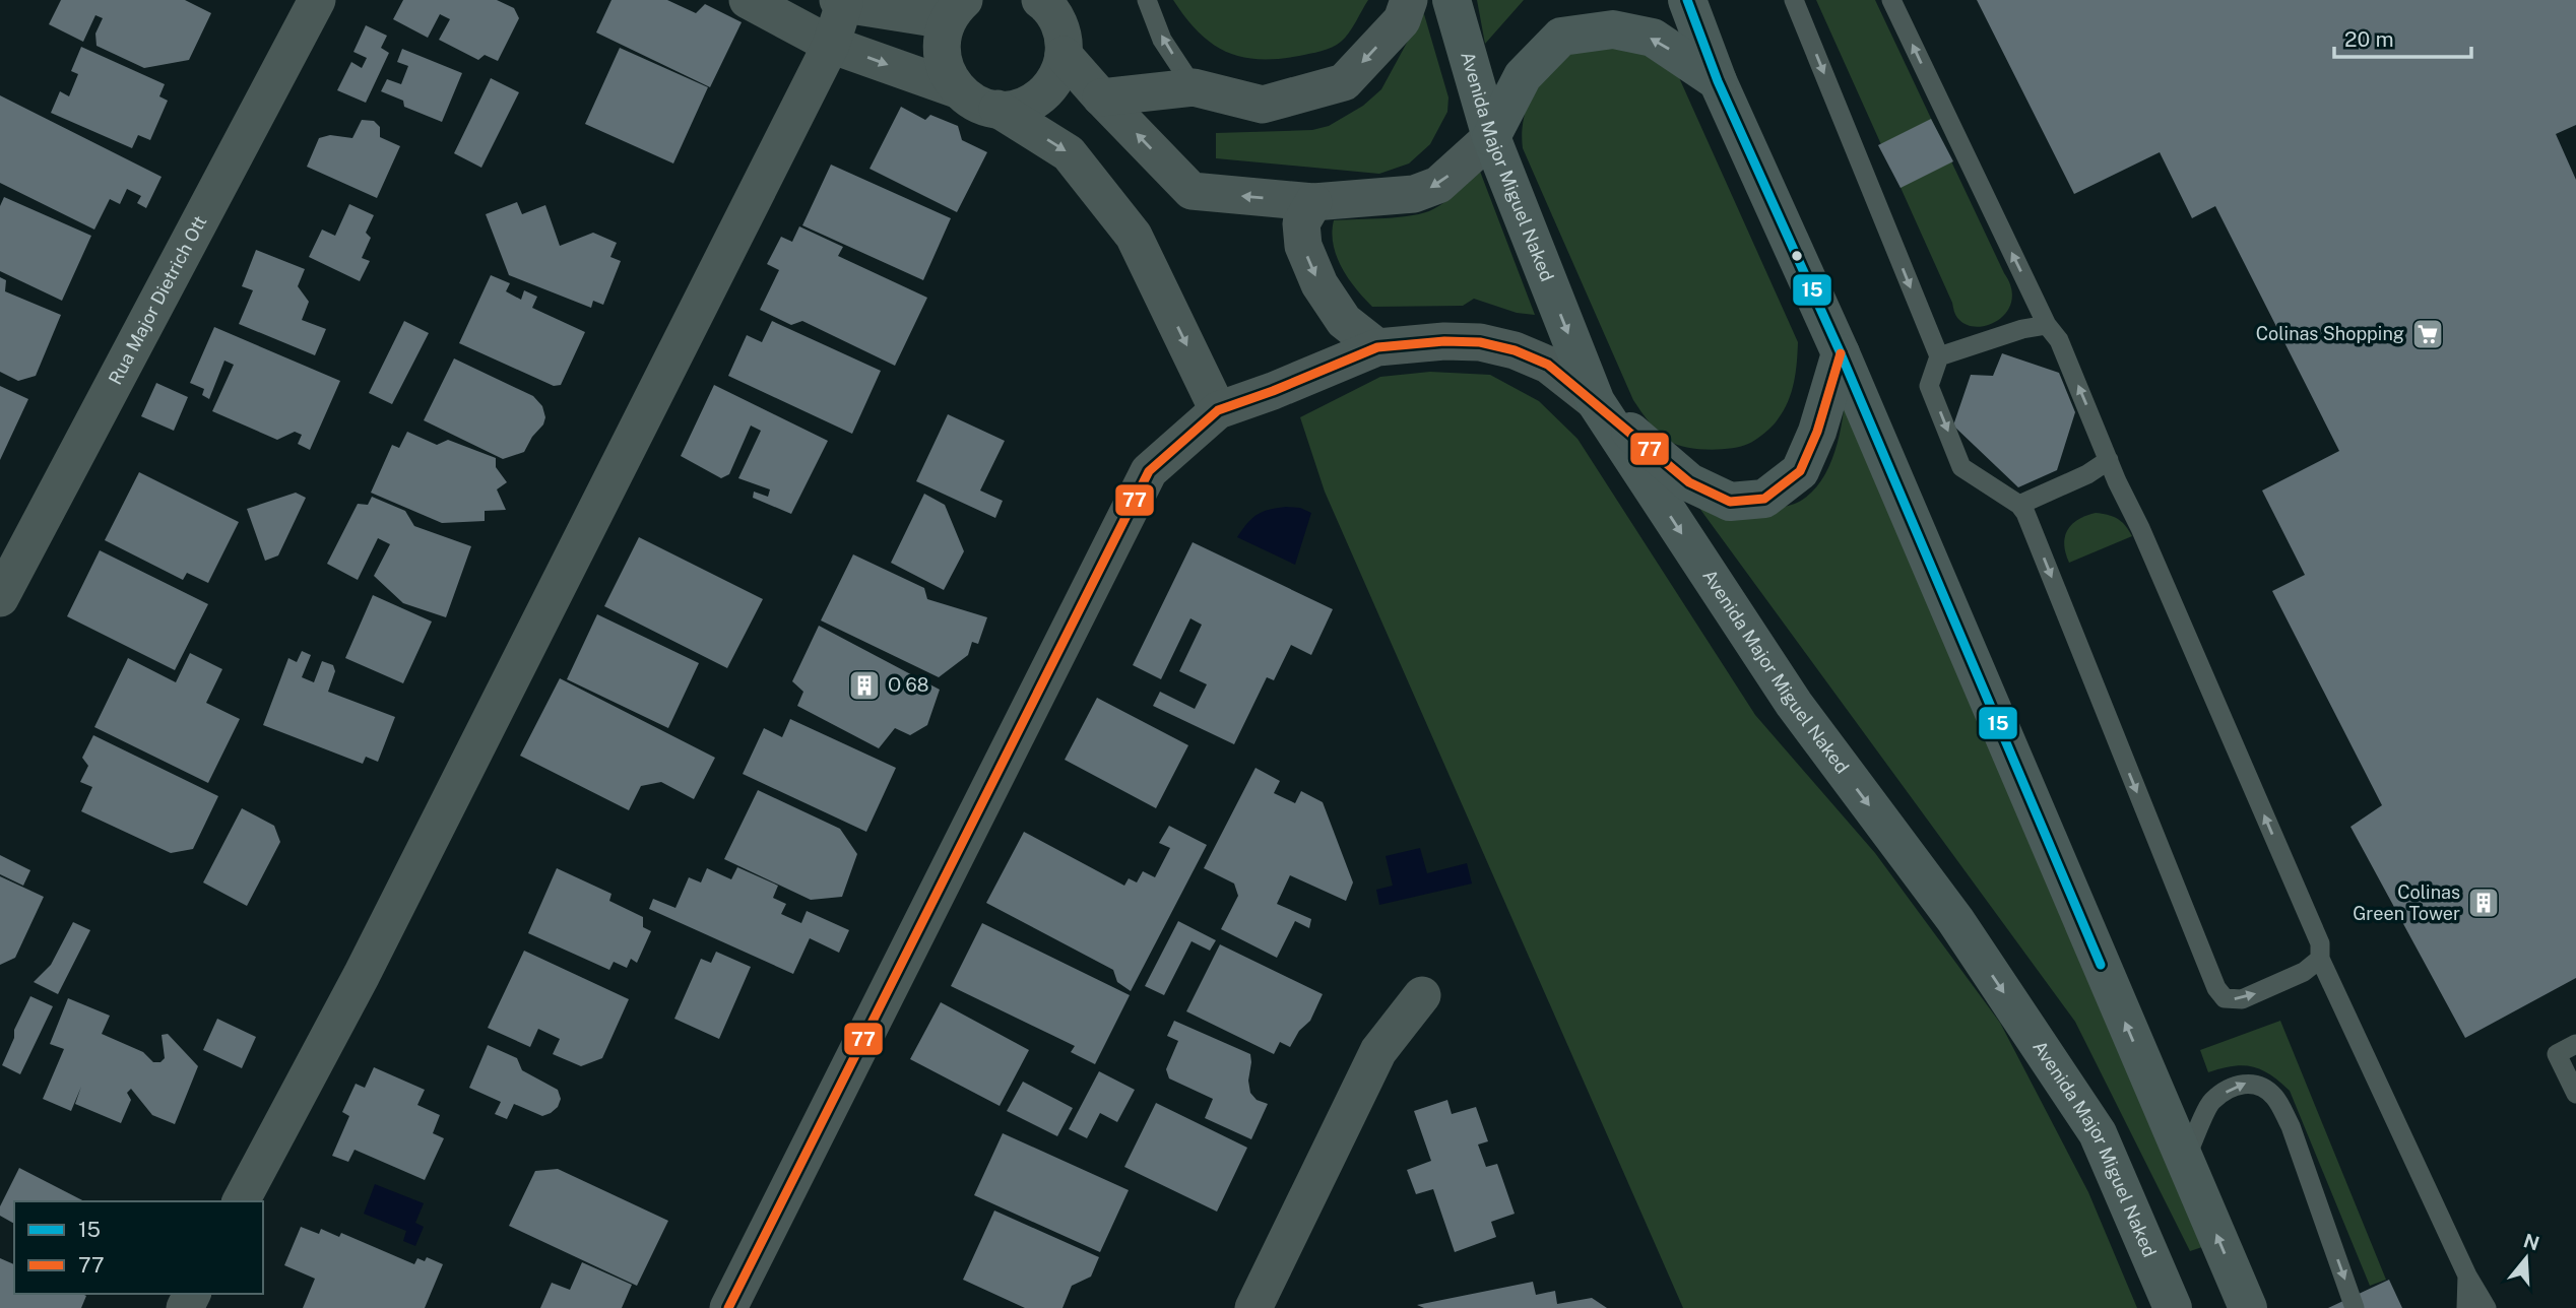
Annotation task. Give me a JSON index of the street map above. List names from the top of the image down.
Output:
{
  "streets": {
    "main road": ["Avenida Major Miguel Naked"],
    "street": ["Rua Major Dietrich Ott"]
  },
  "places": {
    "supermarket": ["Colinas Shopping"],
    "building": ["O 68", "Colinas Green Tower"]
  },
  "lines": ["transit line 15", "transit line 77"],
  "legend": ["15", "77"],
  "scale_bar": "20 m",
  "north": "top"
}
